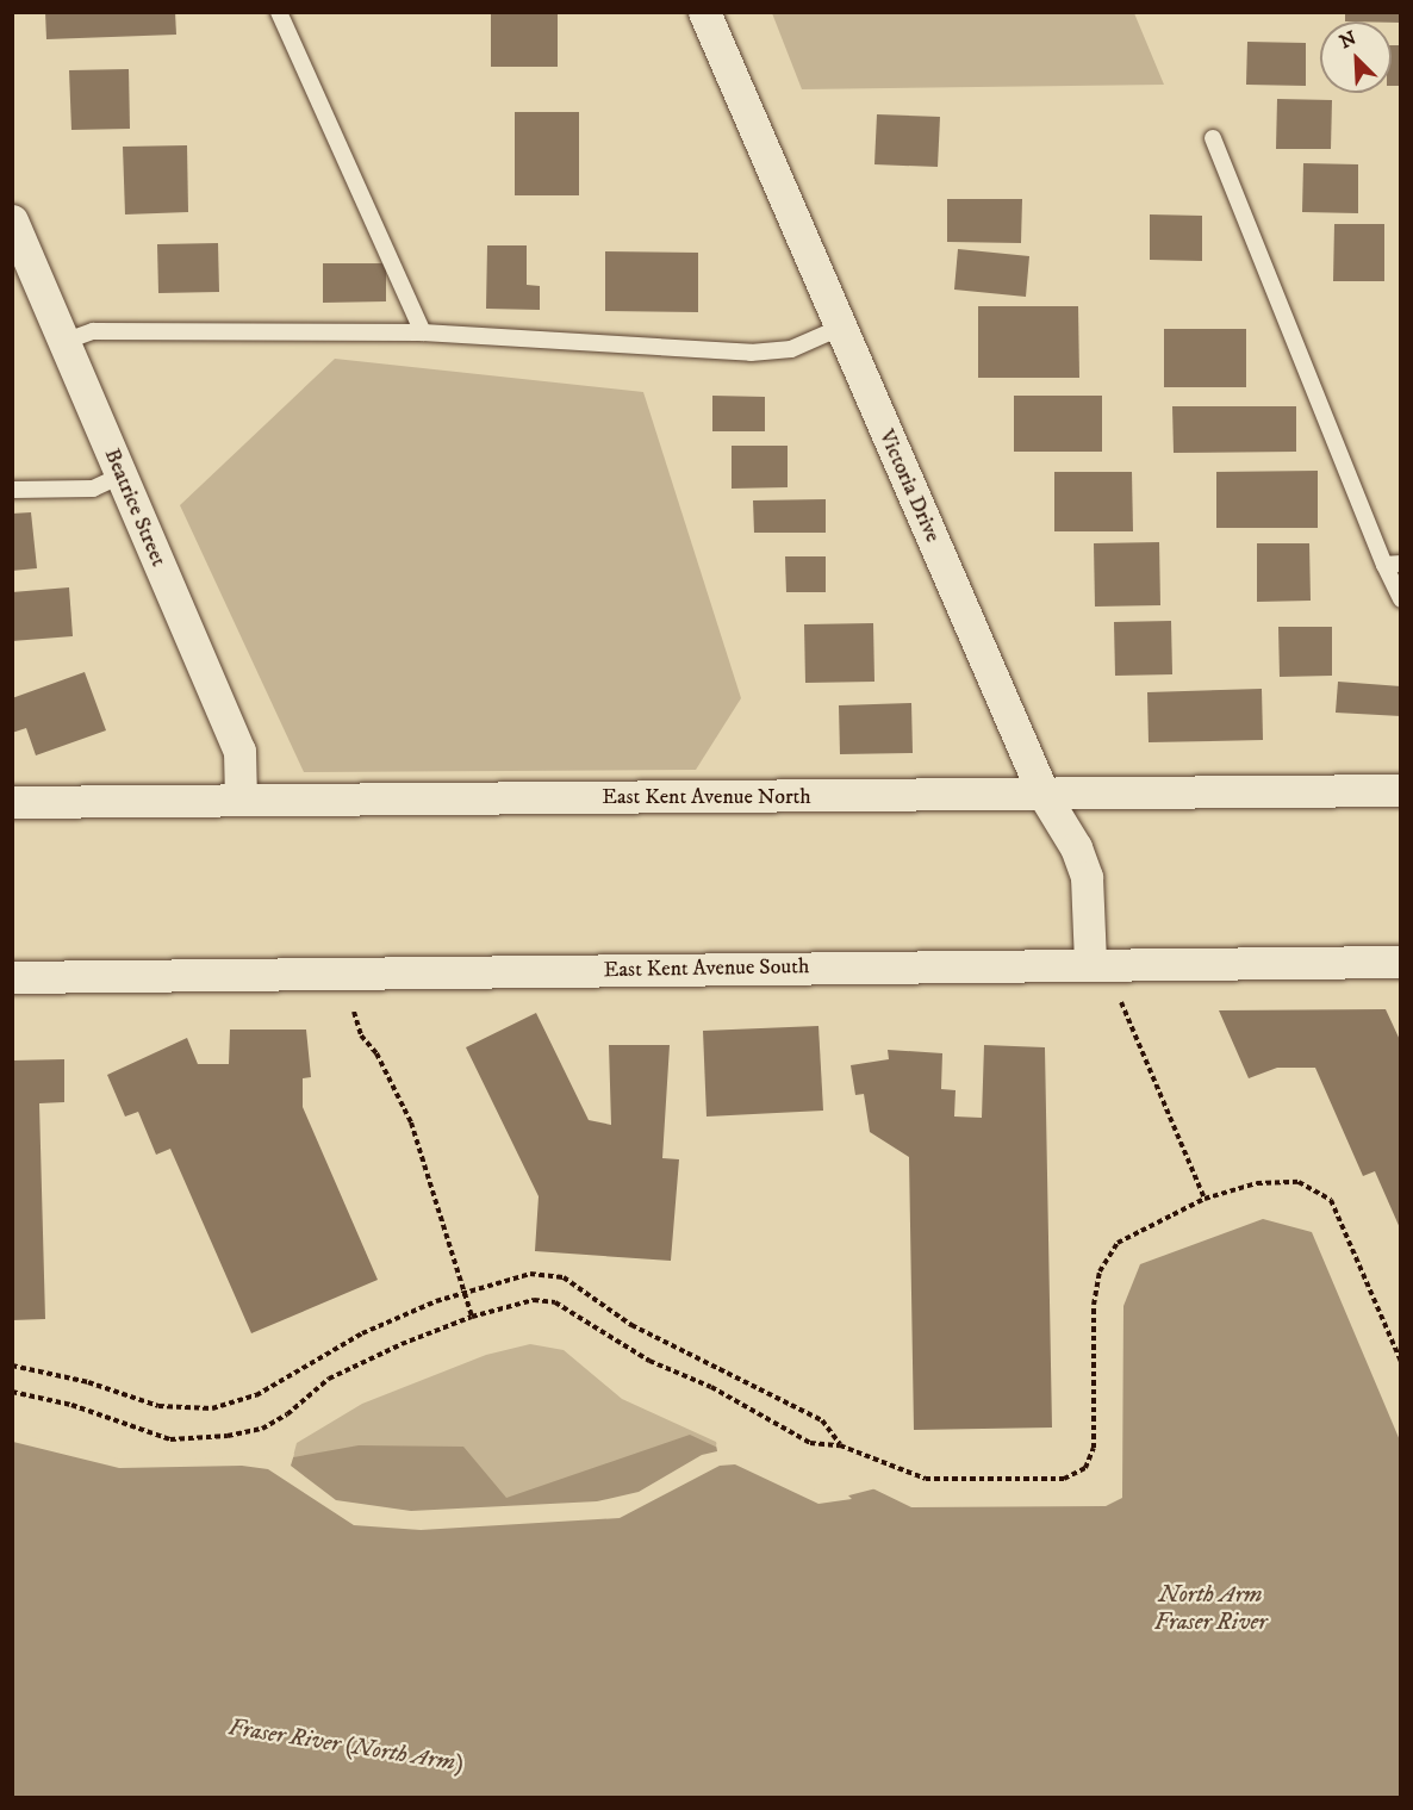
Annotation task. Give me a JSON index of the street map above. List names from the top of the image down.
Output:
{
  "streets": {
    "street": [
      "Victoria Drive",
      "Beatrice Street",
      "East Kent Avenue North",
      "East Kent Avenue South"
    ]
  },
  "crossings": [
    ["Victoria Drive", "East Kent Avenue North"],
    ["Victoria Drive", "East Kent Avenue South"],
    ["Beatrice Street", "East Kent Avenue North"]
  ],
  "water": ["North Arm Fraser River", "Fraser River (North Arm)"],
  "north": "top left"
}
